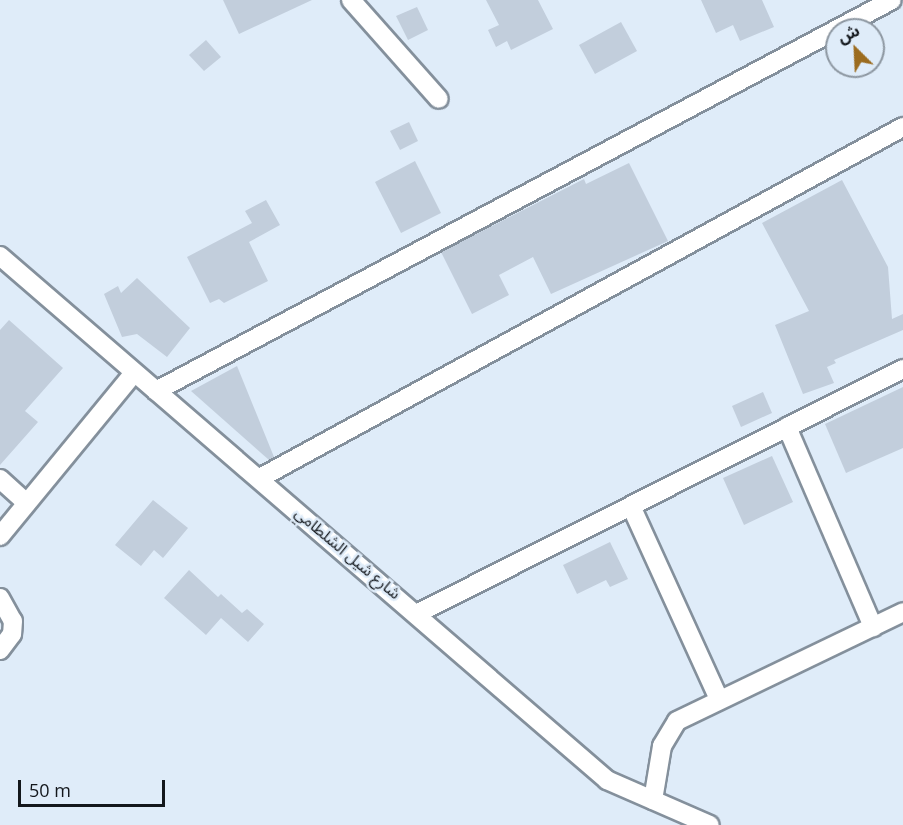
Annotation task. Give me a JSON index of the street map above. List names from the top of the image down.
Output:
{
  "streets": {
    "street": ["شارع شيل الشلطامي"]
  },
  "scale_bar": "50 m",
  "north": "top left"
}
